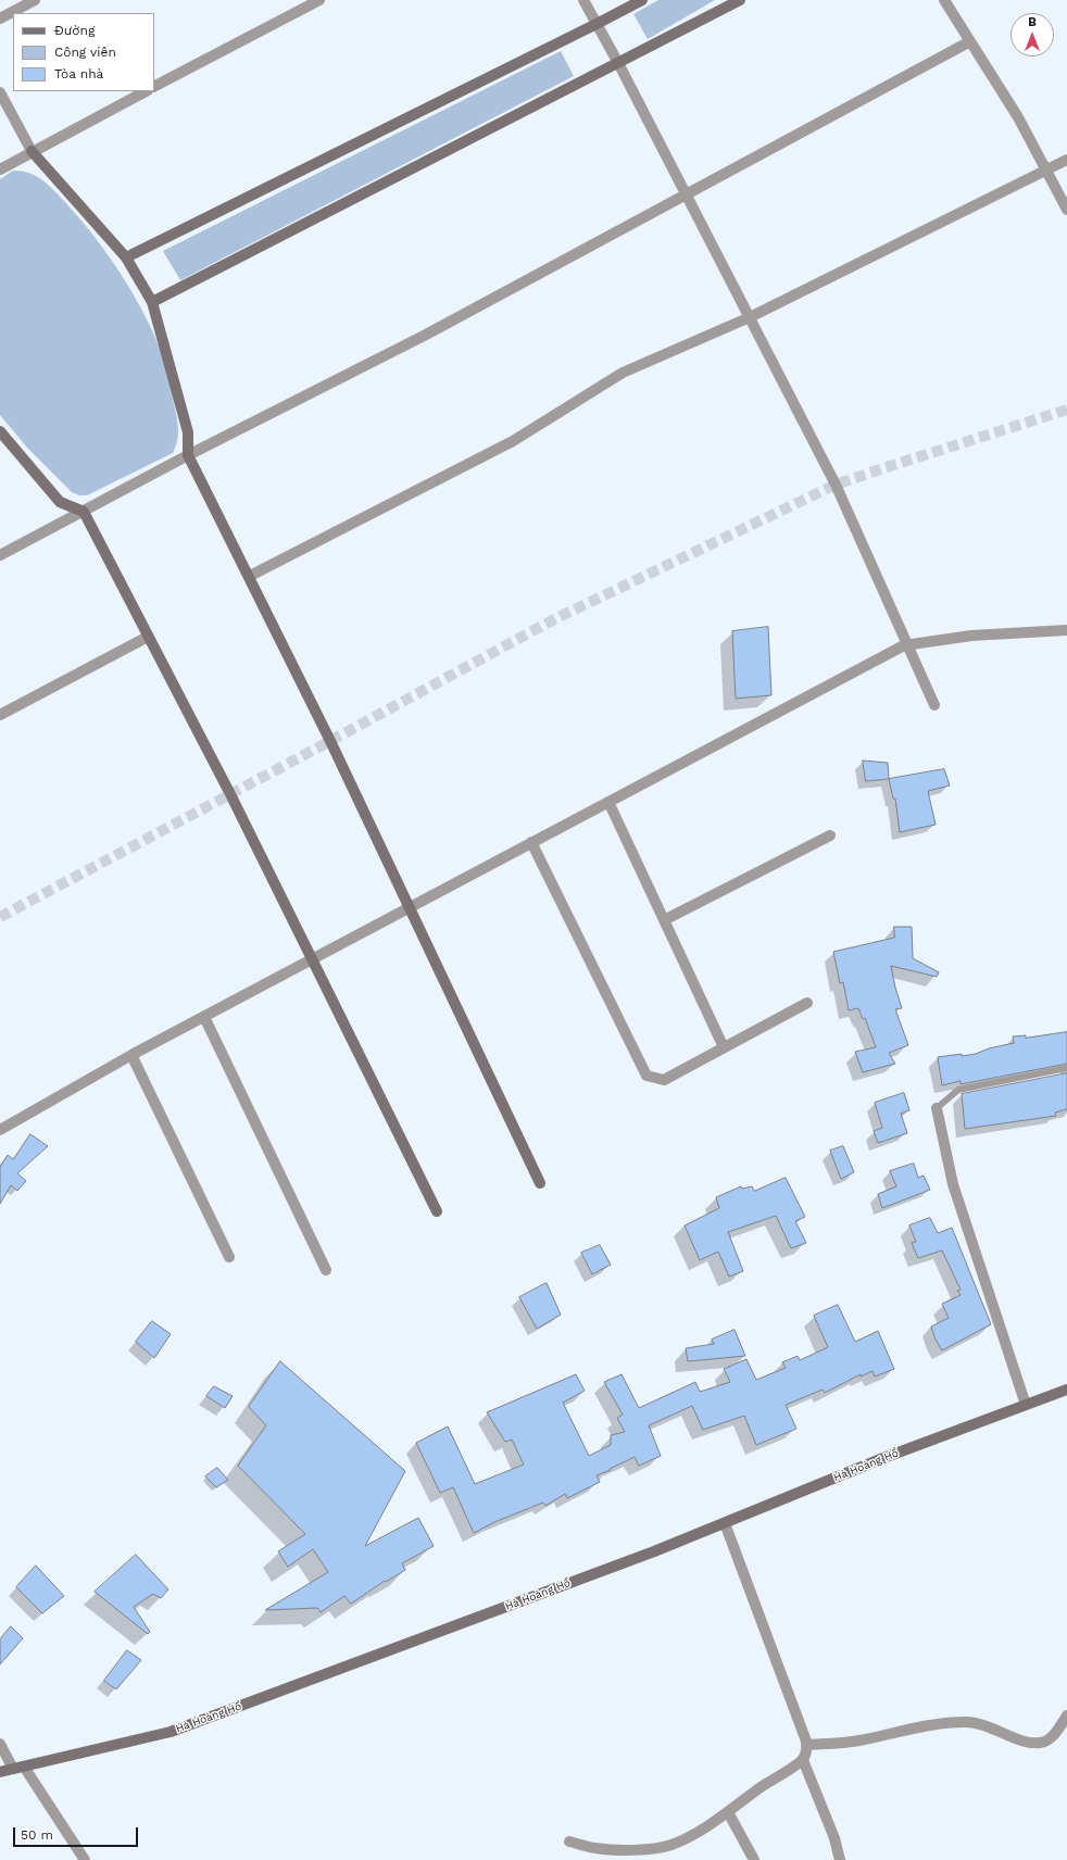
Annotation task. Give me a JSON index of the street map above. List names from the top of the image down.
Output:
{
  "streets": {
    "street": ["Hà Hoàng Hổ"]
  },
  "legend": ["Đường", "Công viên", "Tòa nhà"],
  "scale_bar": "50 m",
  "north": "top"
}
